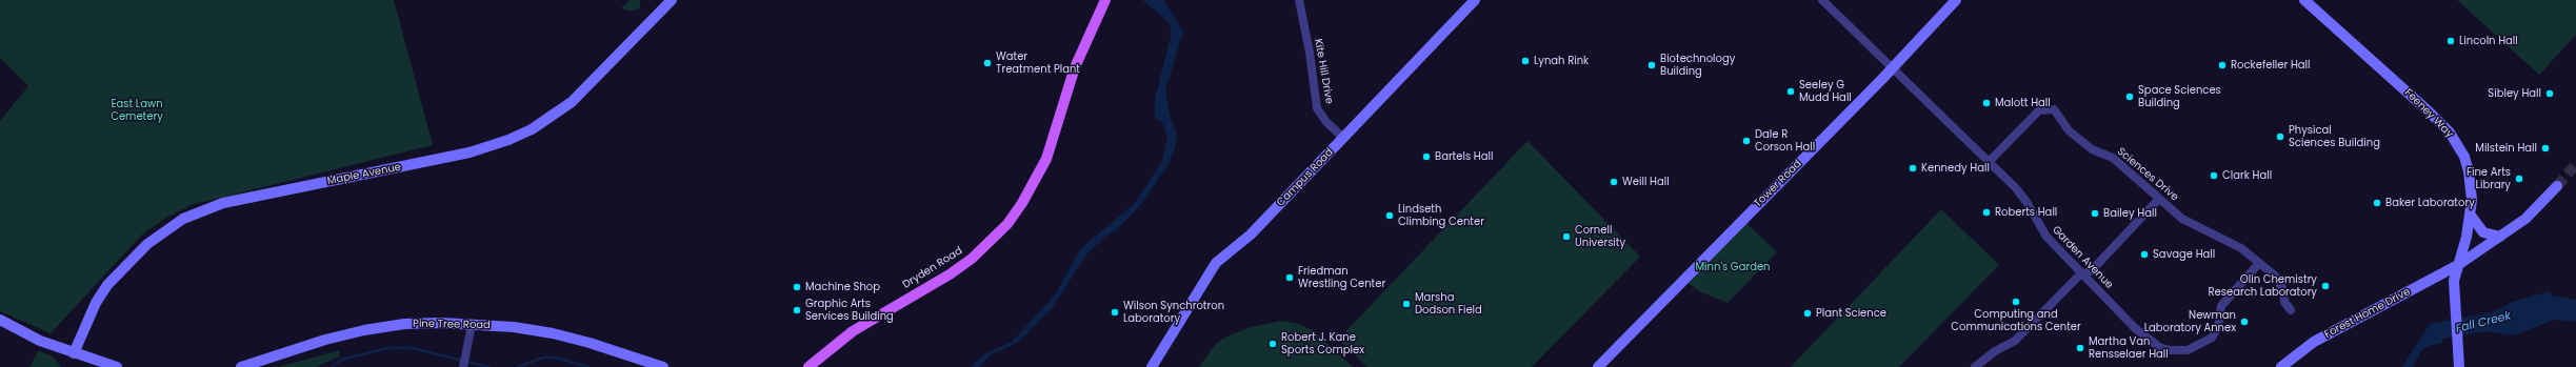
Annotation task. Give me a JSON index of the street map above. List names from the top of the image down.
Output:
{
  "streets": {
    "main road": ["Dryden Road"],
    "street": [
      "Kite Hill Drive",
      "Feeney Way",
      "Maple Avenue",
      "Sciences Drive",
      "Campus Road",
      "Tower Road",
      "Garden Avenue",
      "Forest Home Drive",
      "Pine Tree Road"
    ]
  },
  "crossings": [
    ["Kite Hill Drive", "Campus Road"],
    ["Feeney Way", "Forest Home Drive"],
    ["Sciences Drive", "Garden Avenue"],
    ["Tower Road", "Garden Avenue"]
  ],
  "water": ["Fall Creek"],
  "parks": ["East Lawn Cemetery", "Minn's Garden"],
  "places": [
    "Lincoln Hall",
    "Lynah Rink",
    "Water Treatment Plant",
    "Biotechnology Building",
    "Rockefeller Hall",
    "Seeley G Mudd Hall",
    "Sibley Hall",
    "Space Sciences Building",
    "Malott Hall",
    "Physical Sciences Building",
    "Dale R Corson Hall",
    "Milstein Hall",
    "Bartels Hall",
    "Kennedy Hall",
    "Clark Hall",
    "Fine Arts Library",
    "Weill Hall",
    "Baker Laboratory",
    "Roberts Hall",
    "Bailey Hall",
    "Lindseth Climbing Center",
    "Cornell University",
    "Savage Hall",
    "Friedman Wrestling Center",
    "Olin Chemistry Research Laboratory",
    "Machine Shop",
    "Computing and Communications Center",
    "Marsha Dodson Field",
    "Graphic Arts Services Building",
    "Wilson Synchrotron Laboratory",
    "Plant Science",
    "Newman Laboratory Annex",
    "Robert J. Kane Sports Complex",
    "Martha Van Rensselaer Hall"
  ]
}
